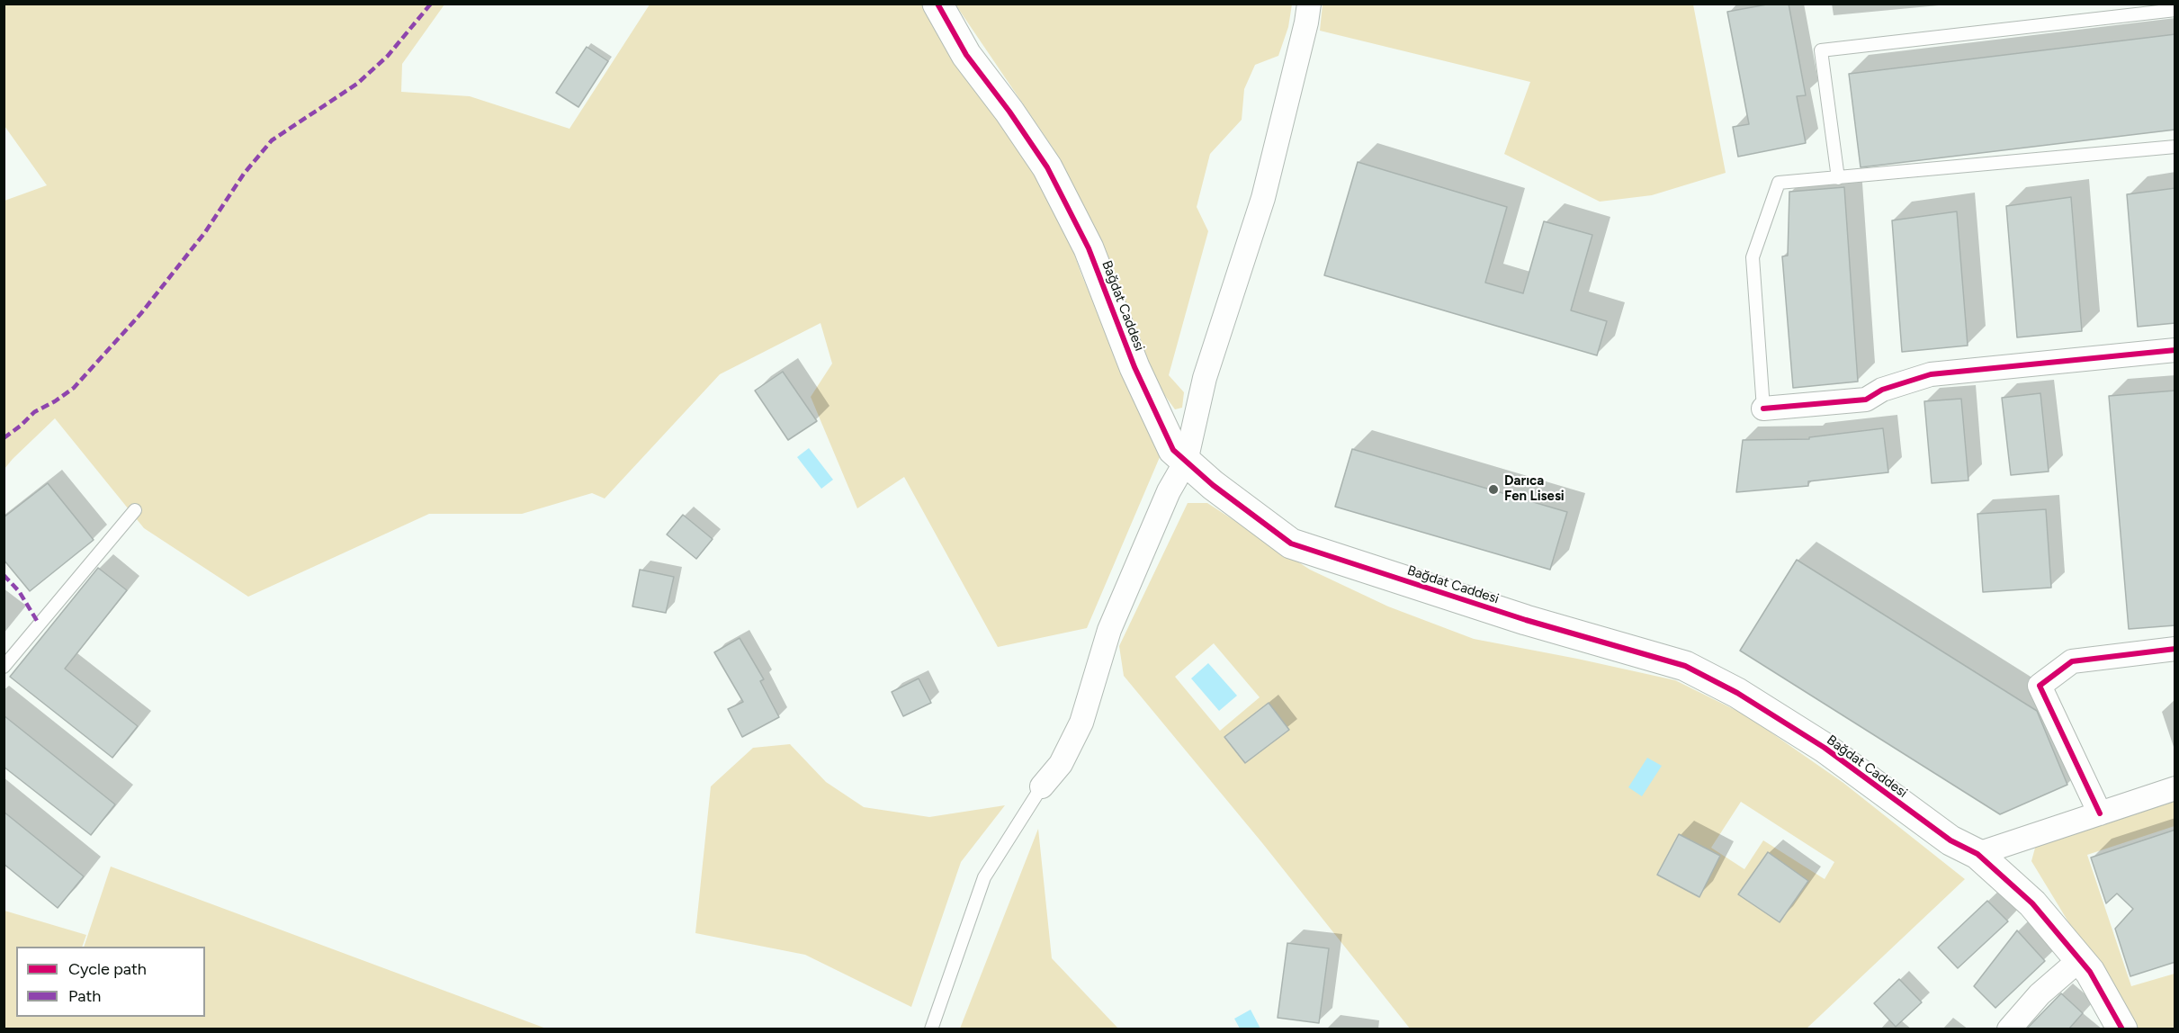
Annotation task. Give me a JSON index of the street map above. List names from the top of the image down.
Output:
{
  "streets": {
    "street": ["Bağdat Caddesi"]
  },
  "places": ["Darıca Fen Lisesi"],
  "legend": ["Cycle path", "Path"]
}
